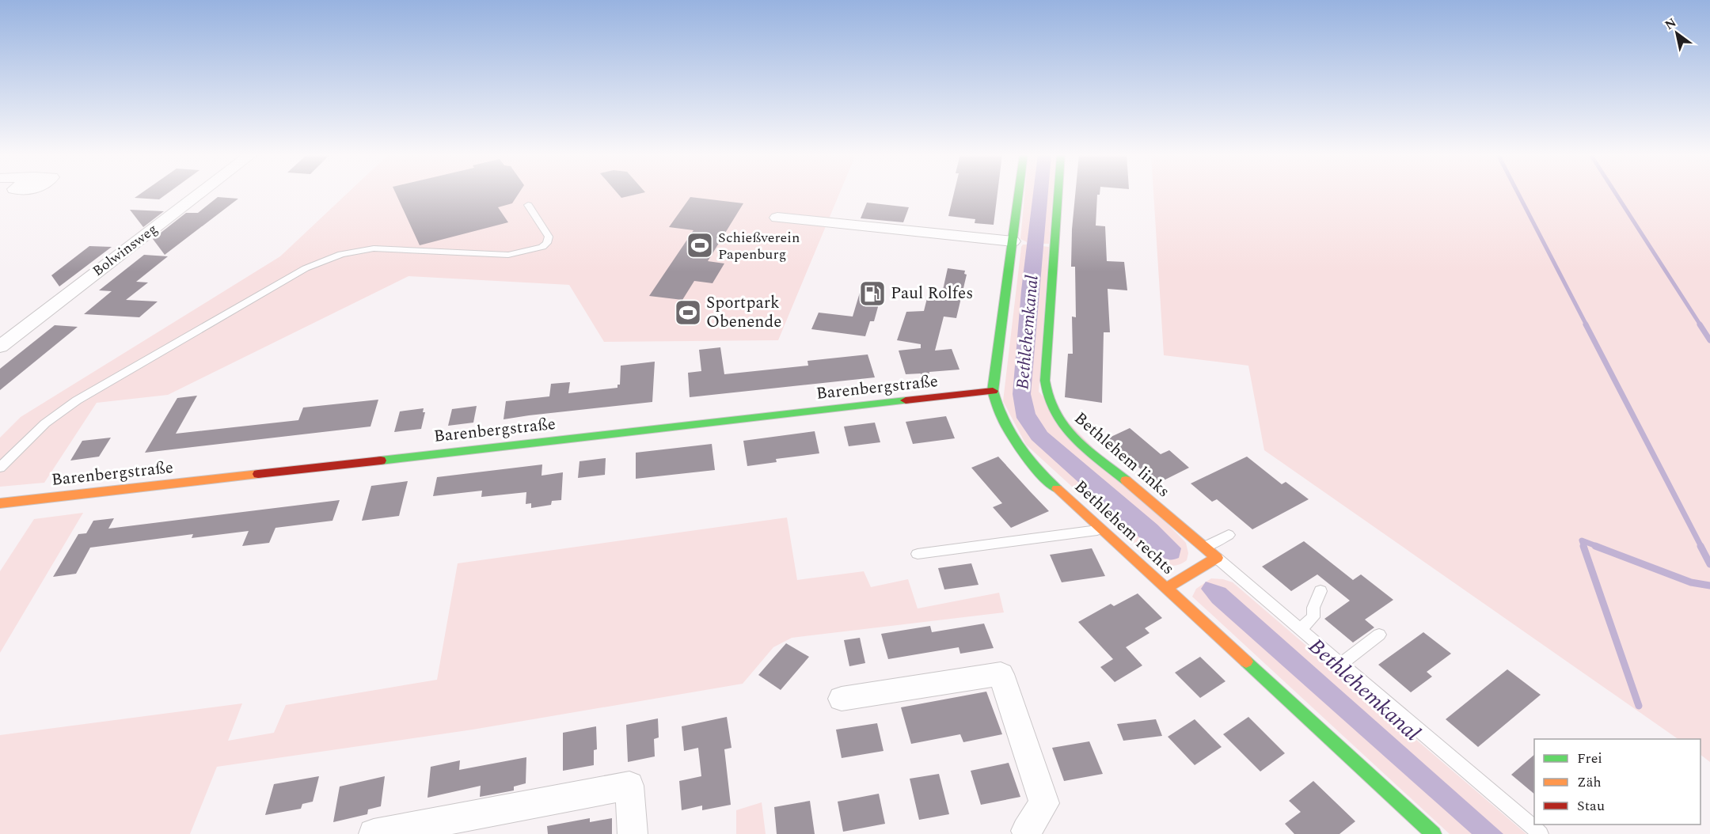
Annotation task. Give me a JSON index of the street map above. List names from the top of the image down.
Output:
{
  "streets": {
    "street": [
      "Bolwinsweg",
      "Barenbergstraße",
      "Bethlehem links",
      "Bethlehem rechts"
    ]
  },
  "crossings": [
    ["Barenbergstraße", "Bethlehem rechts"]
  ],
  "water": ["Bethlehemkanal"],
  "places": {
    "sports": ["Schießverein Papenburg", "Sportpark Obenende"],
    "fuel station": ["Paul Rolfes"]
  },
  "legend": ["Frei", "Zäh", "Stau"],
  "north": "top left"
}
